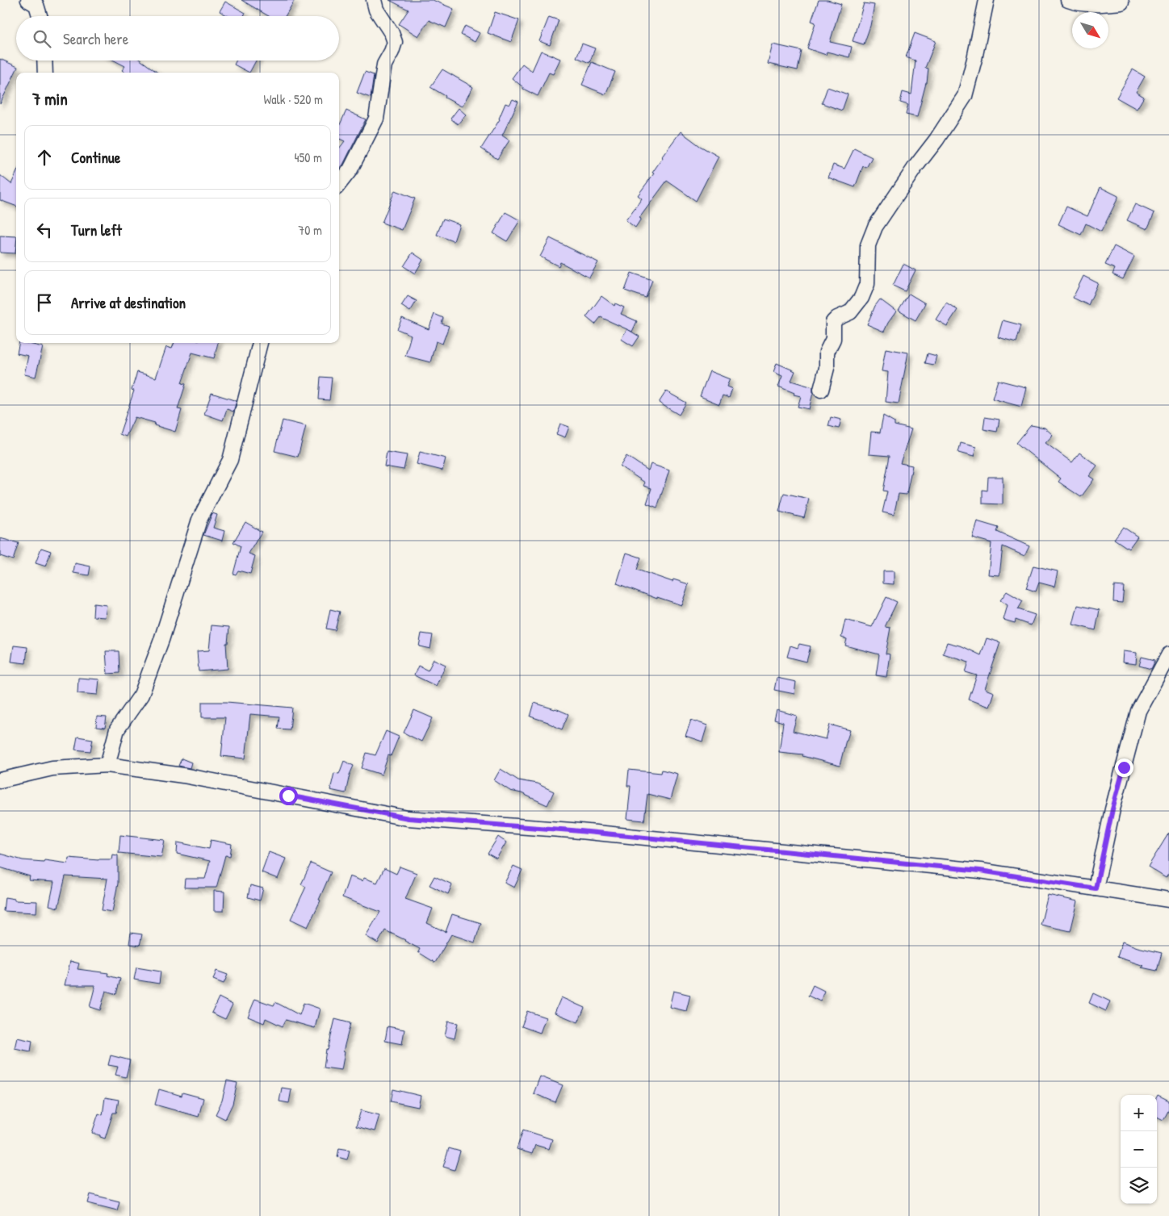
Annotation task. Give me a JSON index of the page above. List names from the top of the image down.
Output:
{
  "north": "bottom right",
  "page": {
    "search": "Search here",
    "heading": ["7 min", "Walk · 520 m"],
    "list": [
      ["Continue", "450 m"],
      ["Turn left", "70 m"],
      "Arrive at destination"
    ],
    "map_buttons": ["+", "−"]
  }
}
